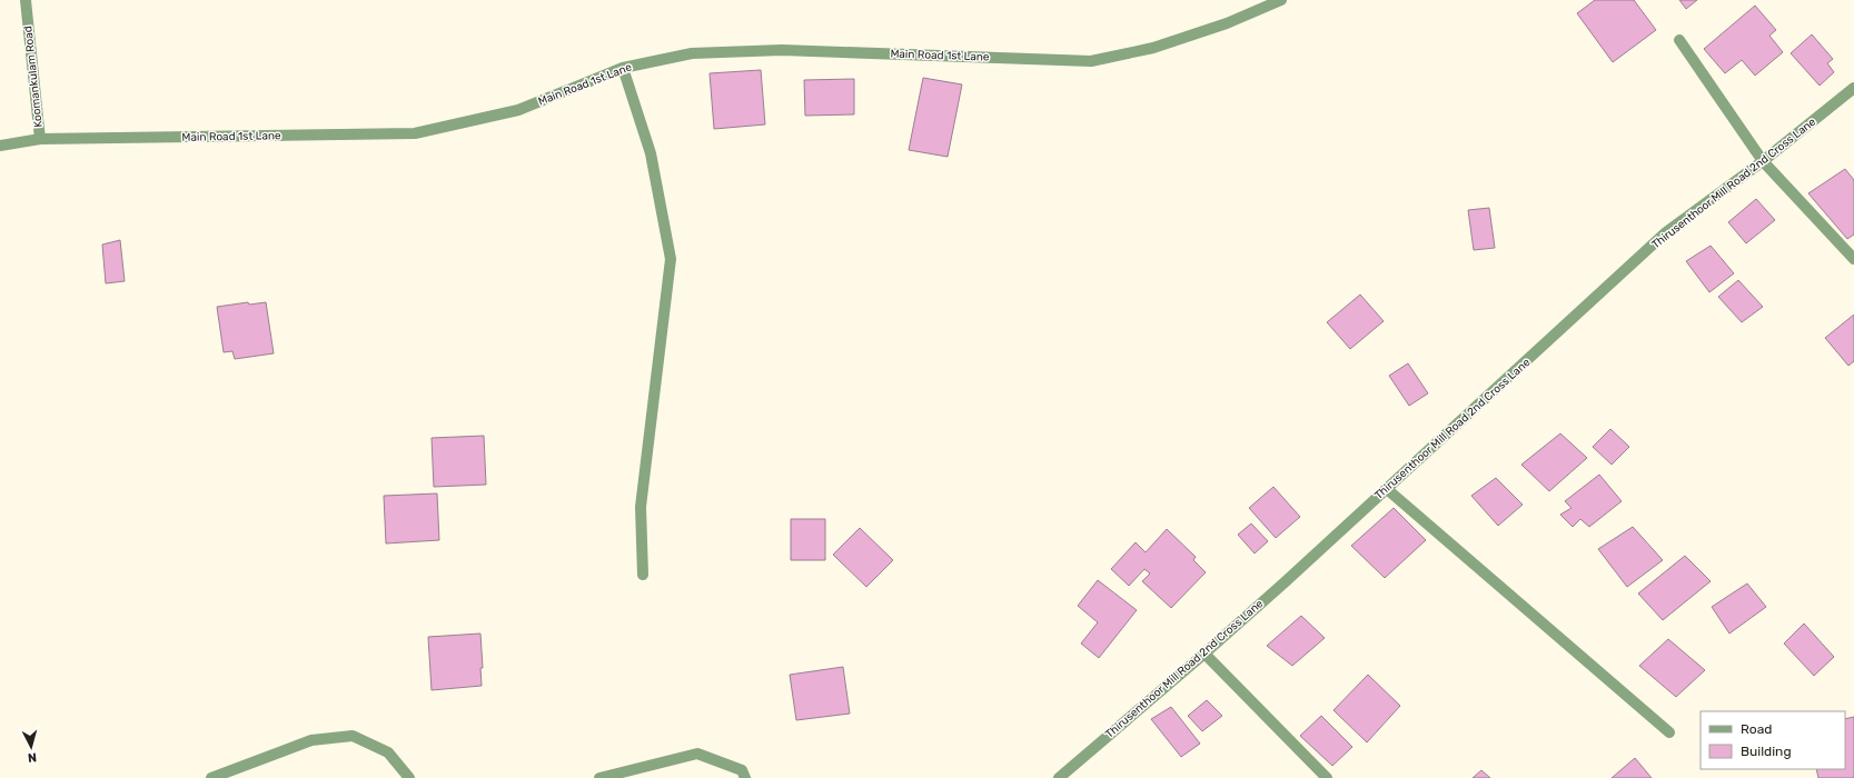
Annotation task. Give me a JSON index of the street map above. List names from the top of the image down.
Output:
{
  "streets": {
    "street": ["Main Road 1st Lane", "Koomankulam Road", "Thirusenthoor Mill Road 2nd Cross Lane"]
  },
  "crossings": [
    ["Main Road 1st Lane", "Koomankulam Road"]
  ],
  "legend": ["Road", "Building"],
  "north": "bottom"
}
